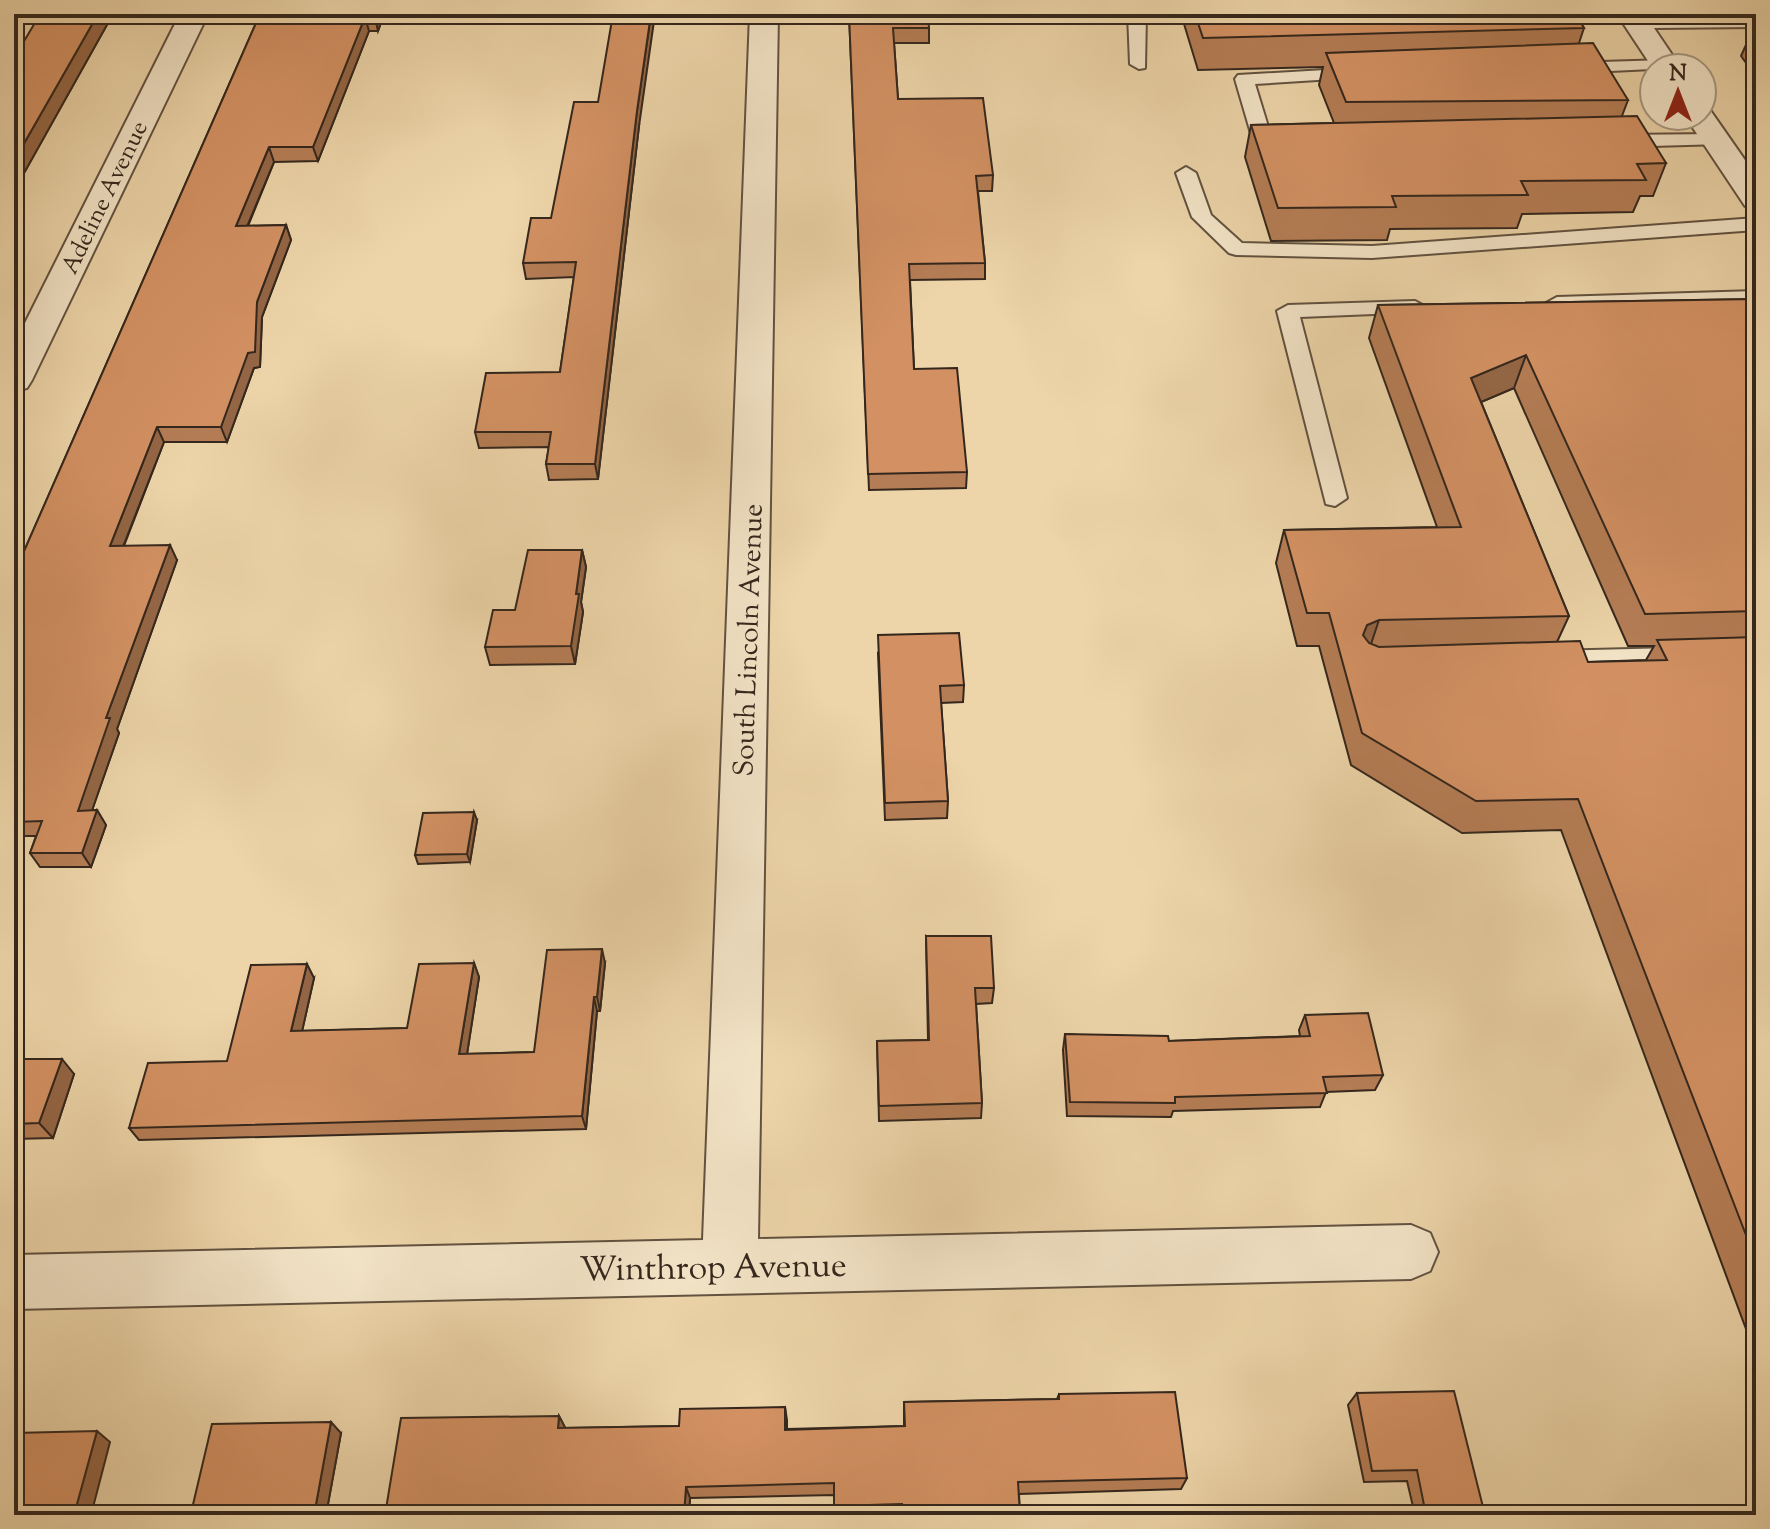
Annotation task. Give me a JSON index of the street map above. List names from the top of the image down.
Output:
{
  "streets": {
    "street": ["Adeline Avenue", "South Lincoln Avenue", "Winthrop Avenue"]
  },
  "crossings": [
    ["South Lincoln Avenue", "Winthrop Avenue"]
  ],
  "north": "top"
}
